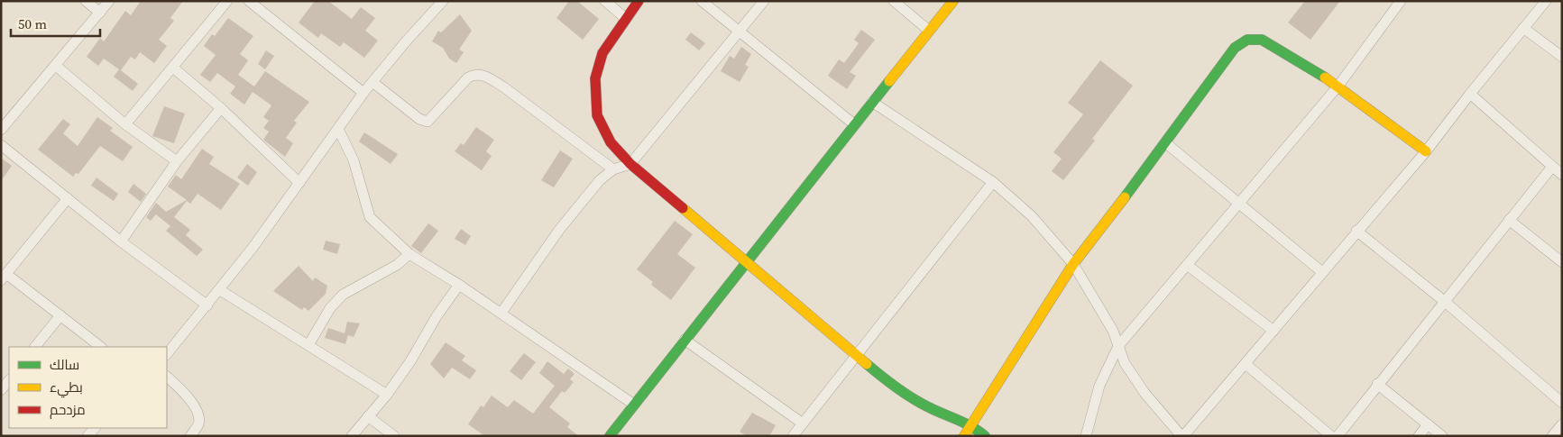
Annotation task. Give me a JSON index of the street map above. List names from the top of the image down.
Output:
{
  "legend": ["سالك", "بطيء", "مزدحم"],
  "scale_bar": "50 m"
}
